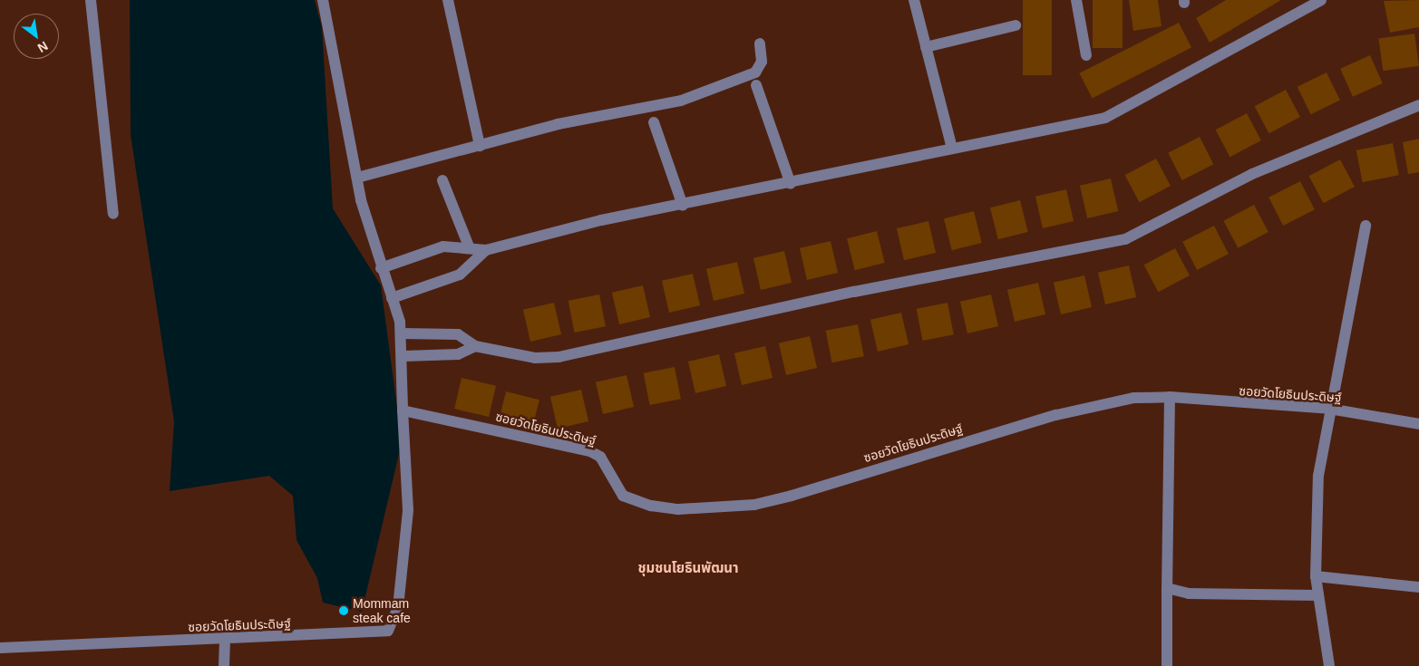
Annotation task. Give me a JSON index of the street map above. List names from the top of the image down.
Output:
{
  "streets": {
    "street": ["ซอยวัดโยธินประดิษฐ์"]
  },
  "districts": ["ชุมชนโยธินพัฒนา"],
  "places": ["Mommam steak cafe"],
  "north": "bottom right"
}
